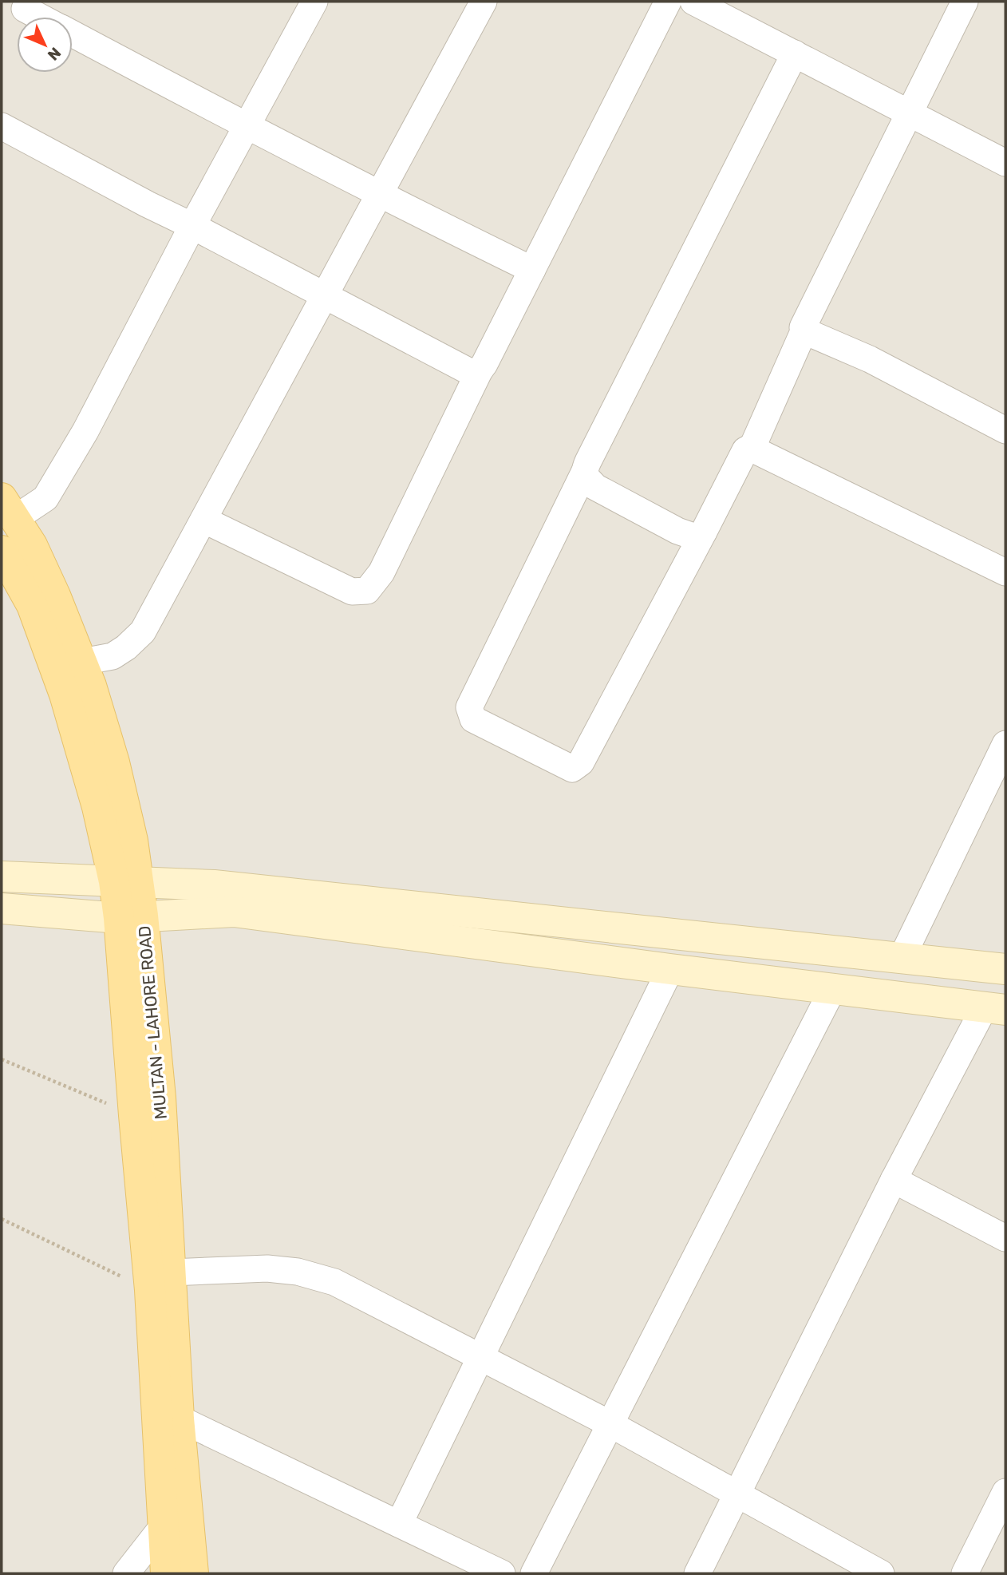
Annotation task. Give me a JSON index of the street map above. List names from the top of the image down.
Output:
{
  "streets": {
    "main road": ["MULTAN - LAHORE ROAD"]
  },
  "north": "bottom right"
}
